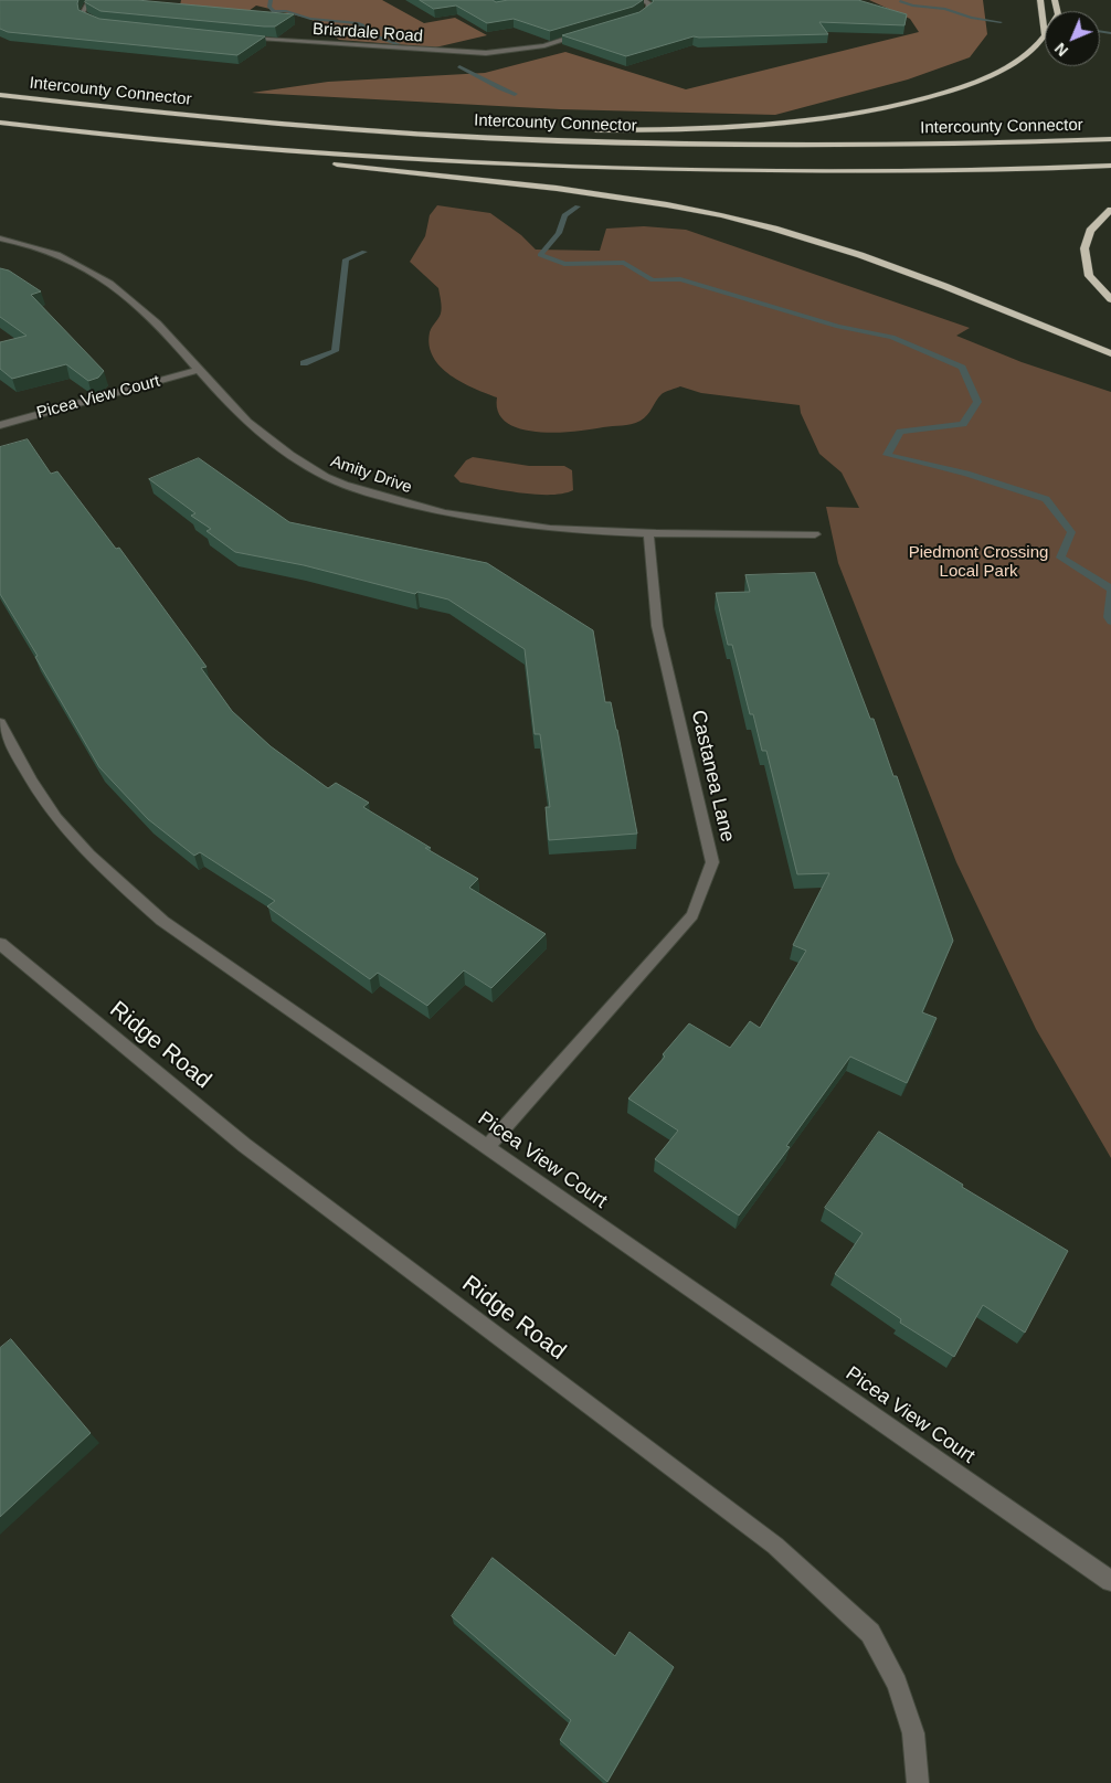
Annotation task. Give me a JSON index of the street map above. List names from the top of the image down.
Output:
{
  "streets": {
    "highway": ["Intercounty Connector"],
    "street": [
      "Briardale Road",
      "Picea View Court",
      "Amity Drive",
      "Castanea Lane",
      "Ridge Road"
    ]
  },
  "crossings": [
    ["Picea View Court", "Amity Drive"],
    ["Picea View Court", "Castanea Lane"],
    ["Amity Drive", "Castanea Lane"]
  ],
  "parks": ["Piedmont Crossing Local Park"],
  "north": "bottom left"
}
